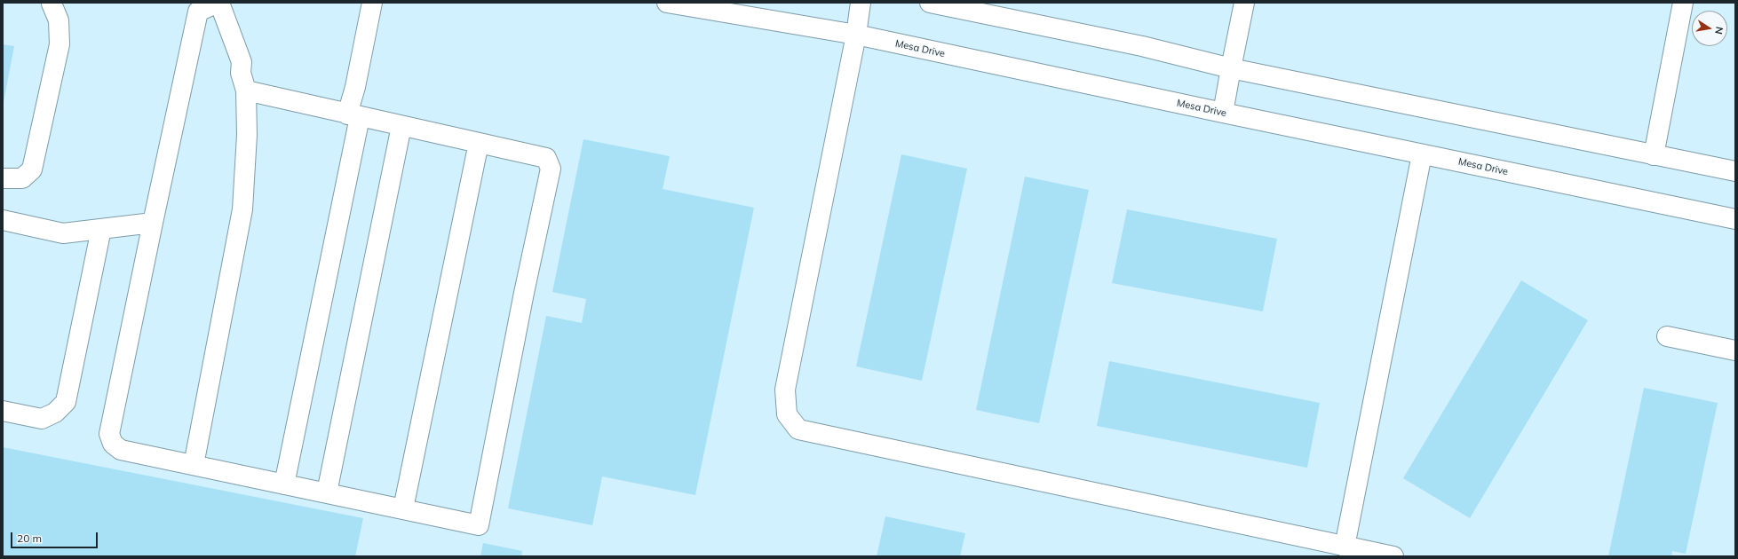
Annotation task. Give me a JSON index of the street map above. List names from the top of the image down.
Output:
{
  "streets": {
    "main road": ["Mesa Drive"]
  },
  "scale_bar": "20 m",
  "north": "right"
}
